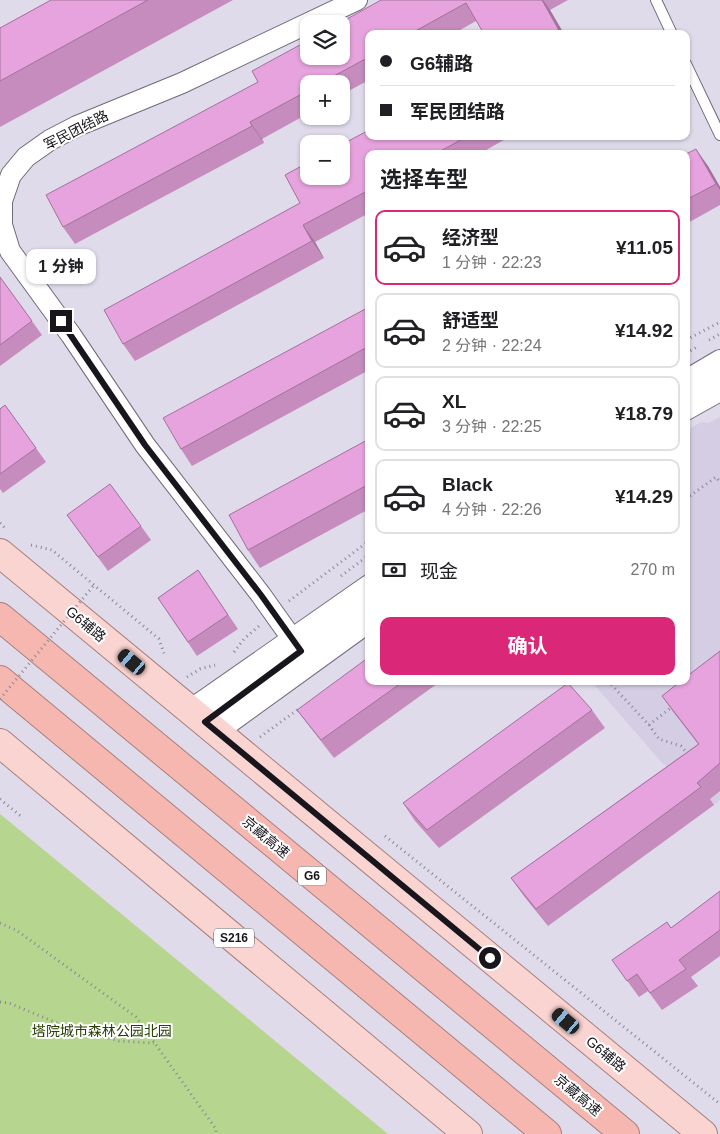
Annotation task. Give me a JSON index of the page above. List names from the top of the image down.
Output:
{
  "streets": {
    "highway": ["京藏高速", "G6"],
    "main road": ["G6辅路", "S216"],
    "street": ["军民团结路"]
  },
  "parks": ["塔院城市森林公园北园"],
  "page": {
    "map_buttons": ["+", "−"],
    "banner": ["G6辅路", "军民团结路"],
    "heading": "选择车型",
    "list": [
      {
        "name": "经济型",
        "note": "1 分钟 · 22:23",
        "value": "¥11.05"
      },
      {
        "name": "舒适型",
        "note": "2 分钟 · 22:24",
        "value": "¥14.92"
      },
      {
        "name": "XL",
        "note": "3 分钟 · 22:25",
        "value": "¥18.79"
      },
      {
        "name": "Black",
        "note": "4 分钟 · 22:26",
        "value": "¥14.29"
      }
    ],
    "bubble": "1 分钟",
    "pay": ["现金", "270 m"],
    "buttons": "确认"
  }
}
